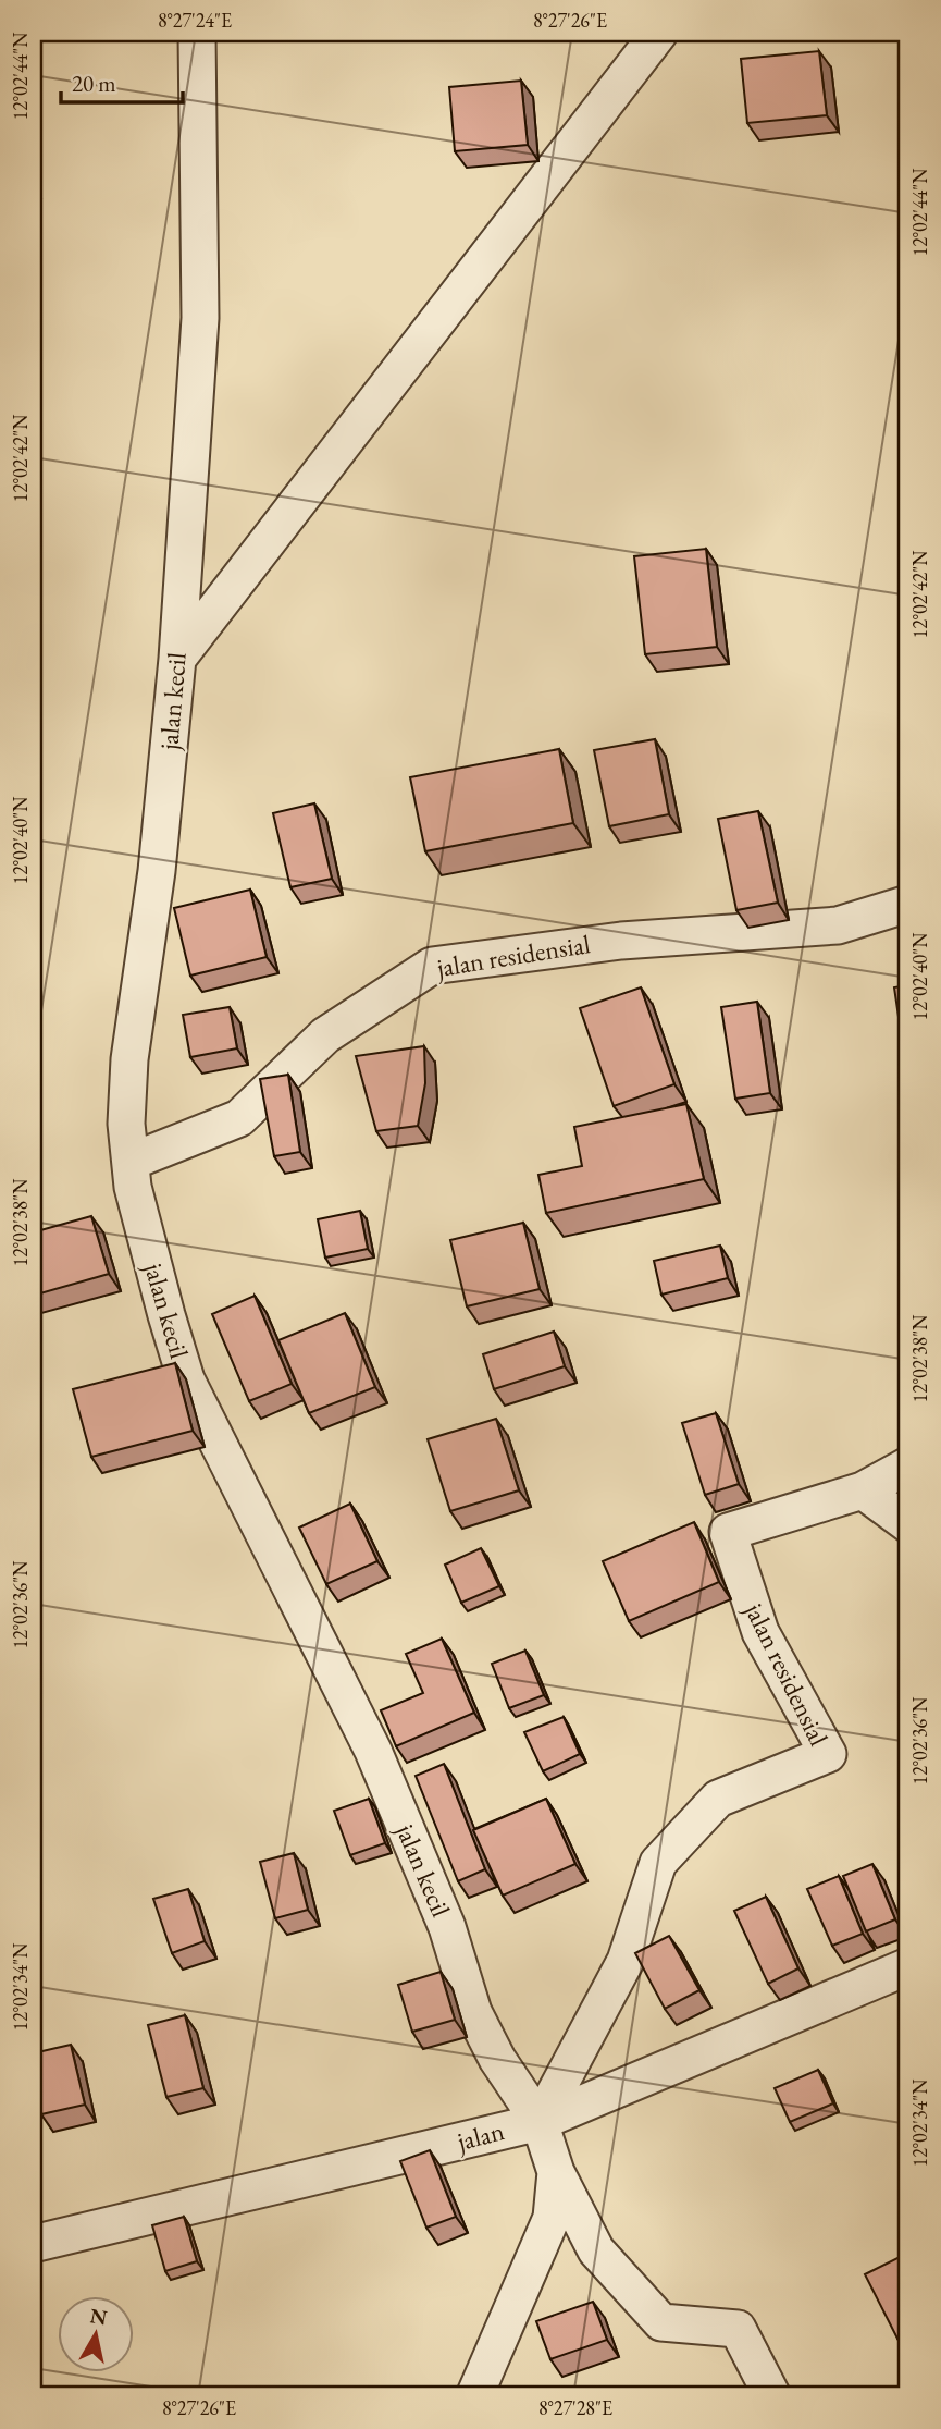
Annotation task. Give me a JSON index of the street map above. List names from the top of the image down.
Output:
{
  "streets": {
    "street": ["jalan kecil", "jalan residensial", "jalan"]
  },
  "crossings": [
    ["jalan kecil", "jalan residensial"],
    ["jalan kecil", "jalan"],
    ["jalan residensial", "jalan"]
  ],
  "scale_bar": "20 m",
  "north": "top",
  "coordinates": [
    "8°27'24\"E",
    "8°27'26\"E",
    "12°02'44\"N",
    "12°02'42\"N",
    "12°02'40\"N",
    "12°02'38\"N",
    "12°02'36\"N",
    "12°02'34\"N",
    "8°27'28\"E"
  ]
}
